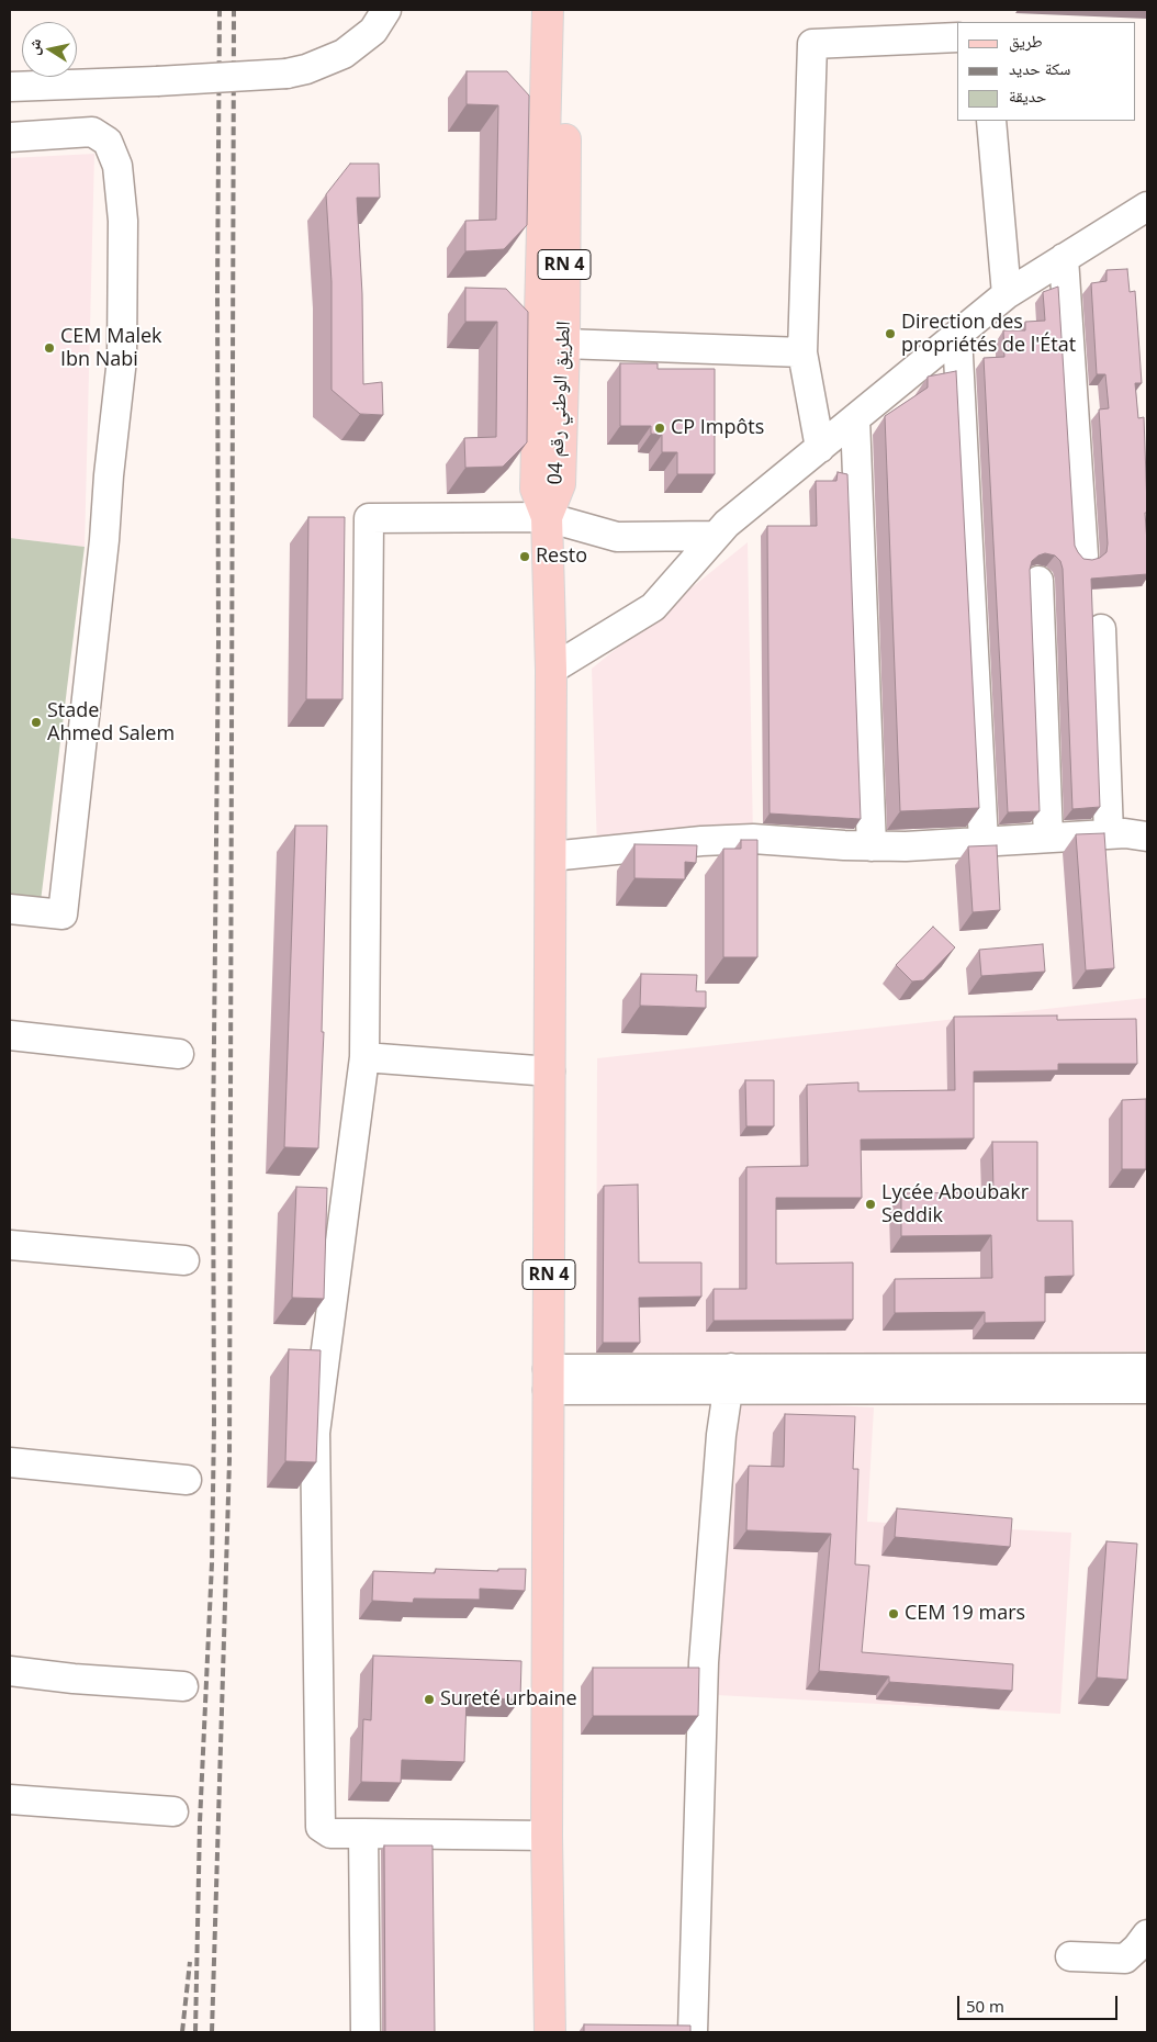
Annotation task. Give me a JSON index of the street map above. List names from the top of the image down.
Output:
{
  "streets": {
    "main road": ["RN 4", "الطريق الوطني رقم 04"]
  },
  "crossings": [
    ["RN 4", "الطريق الوطني رقم 04"]
  ],
  "places": [
    "Direction des propriétés de l'État",
    "CEM Malek Ibn Nabi",
    "CP Impôts",
    "Resto",
    "Stade Ahmed Salem",
    "Lycée Aboubakr Seddik",
    "CEM 19 mars",
    "Sureté urbaine"
  ],
  "legend": ["طريق", "سكة حديد", "حديقة"],
  "scale_bar": "50 m",
  "north": "left"
}
